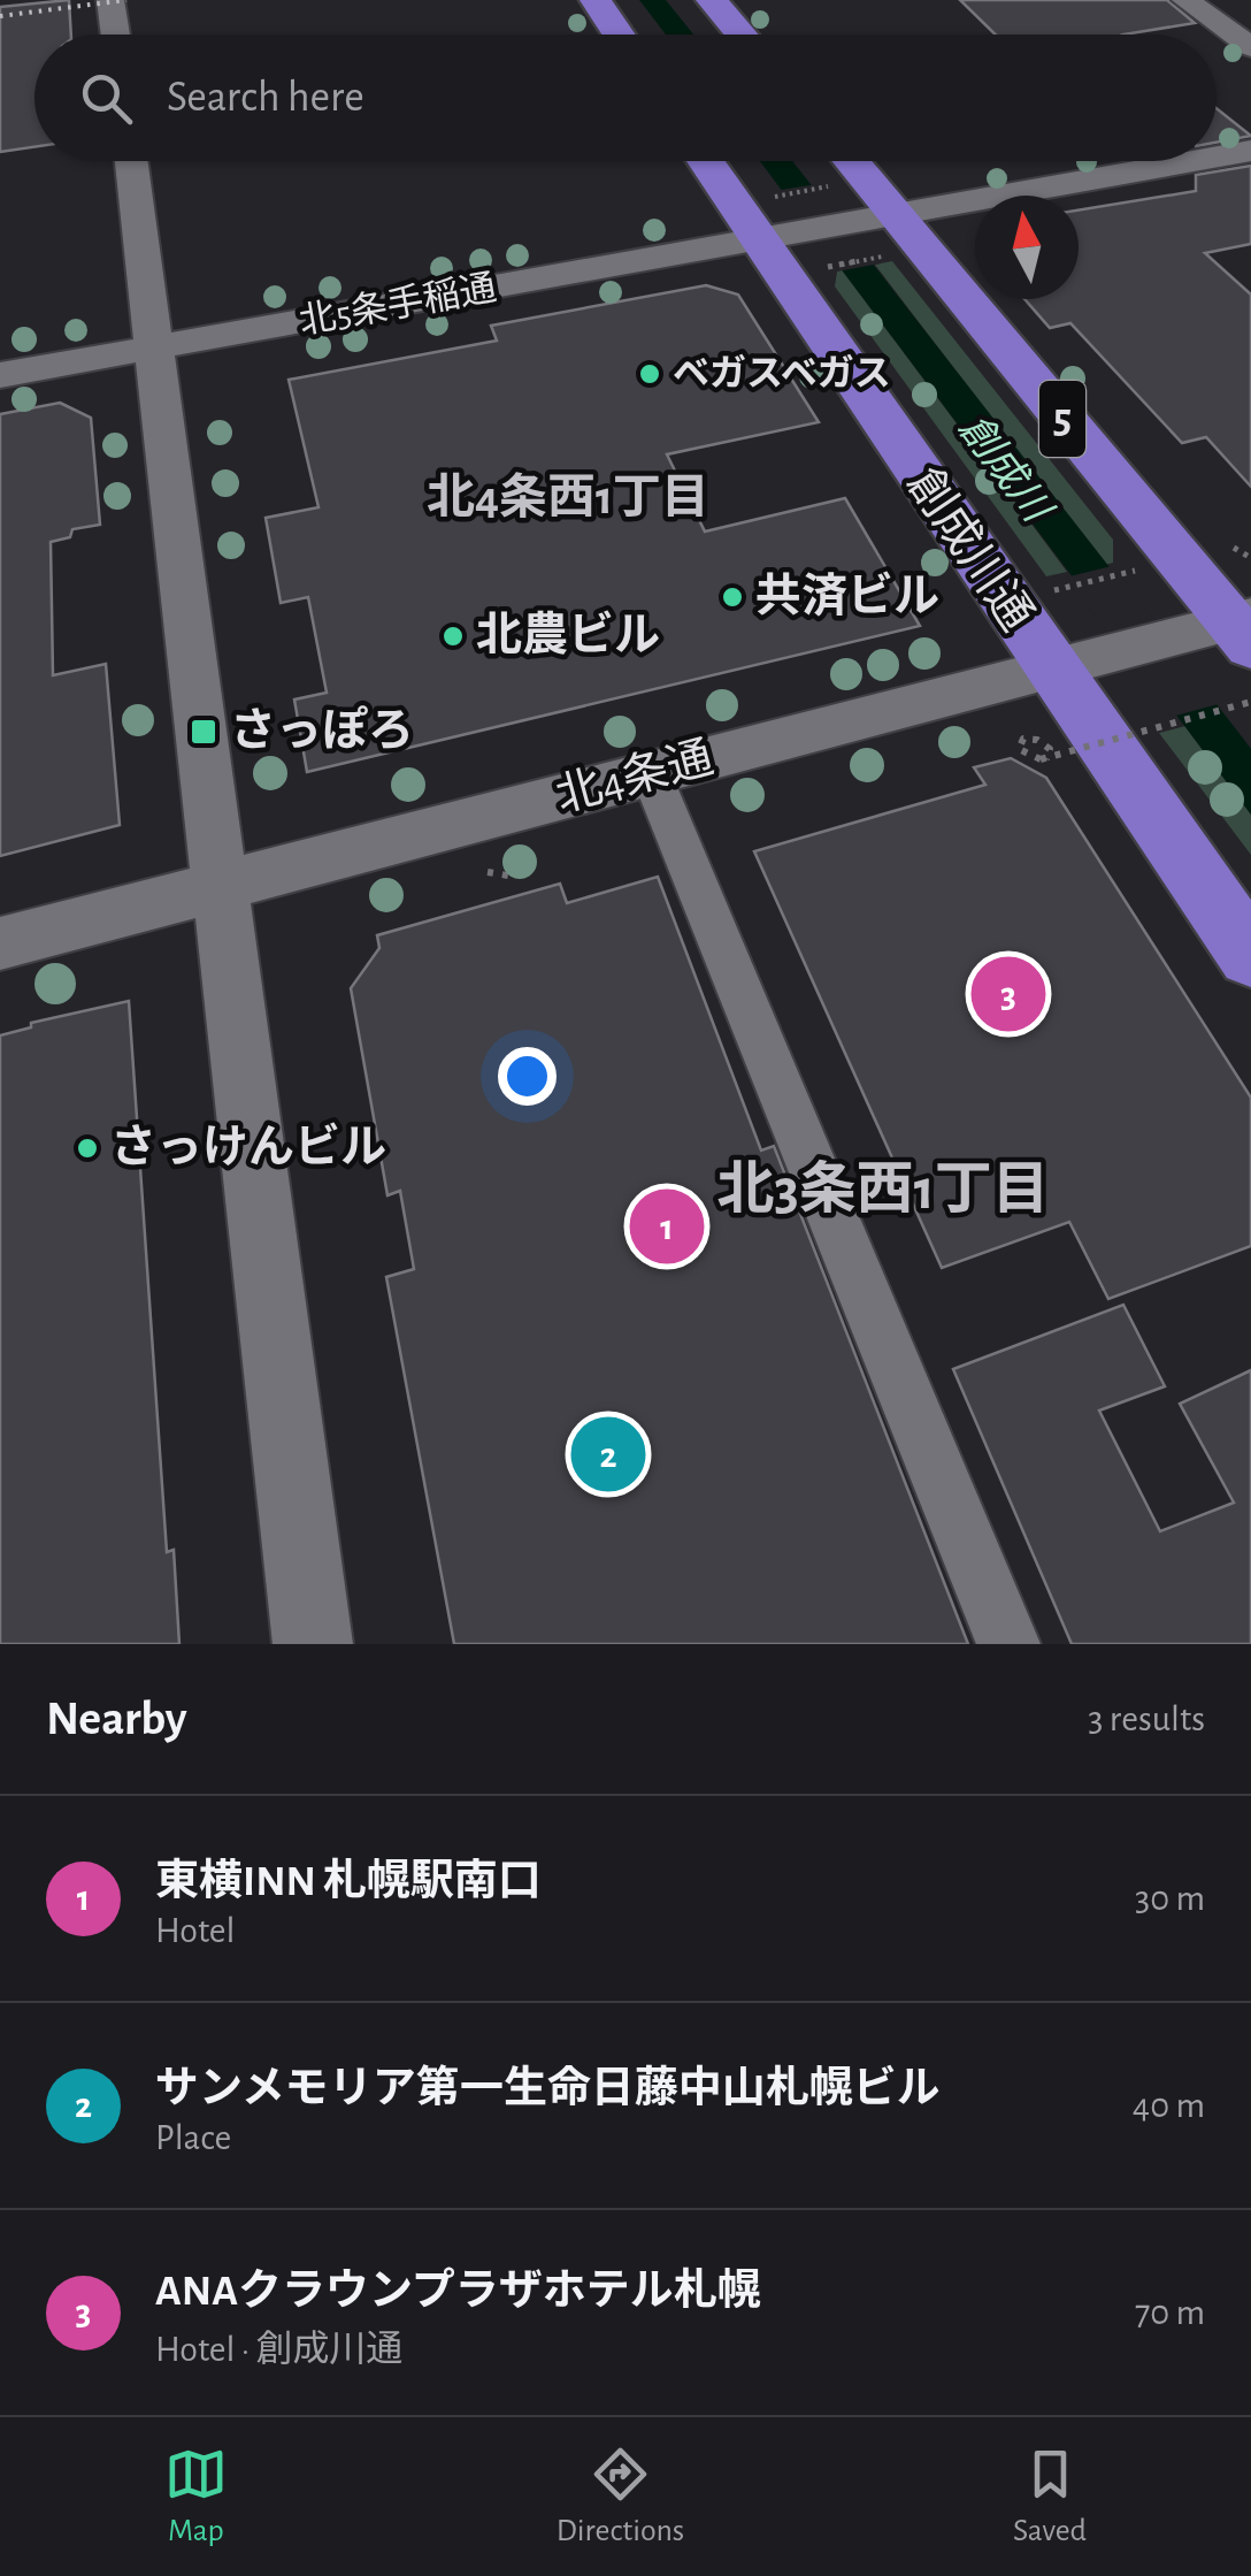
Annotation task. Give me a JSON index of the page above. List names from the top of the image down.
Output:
{
  "streets": {
    "highway": ["5", "創成川通"],
    "street": ["北5条手稲通", "北4条通"]
  },
  "crossings": [
    ["北5条手稲通", "5"],
    ["北5条手稲通", "創成川通"],
    ["5", "北4条通"],
    ["創成川通", "北4条通"]
  ],
  "districts": ["北4条西1丁目", "北3条西1丁目"],
  "water": ["創成川"],
  "places": {
    "other": [
      "ベガスベガス",
      "共済ビル",
      "北農ビル",
      "さっけんビル"
    ],
    "transit": ["さっぽろ"]
  },
  "north": "top",
  "page": {
    "search": "Search here",
    "pins": ["3", "1", "2"],
    "heading": ["Nearby", "3 results"],
    "list": [
      {
        "mark": "1",
        "name": "東横INN 札幌駅南口",
        "note": "Hotel",
        "value": "30 m"
      },
      {
        "mark": "2",
        "name": "サンメモリア第一生命日藤中山札幌ビル",
        "note": "Place",
        "value": "40 m"
      },
      {
        "mark": "3",
        "name": "ANAクラウンプラザホテル札幌",
        "note": "Hotel · 創成川通",
        "value": "70 m"
      }
    ],
    "nav": ["Map", "Directions", "Saved"]
  }
}
